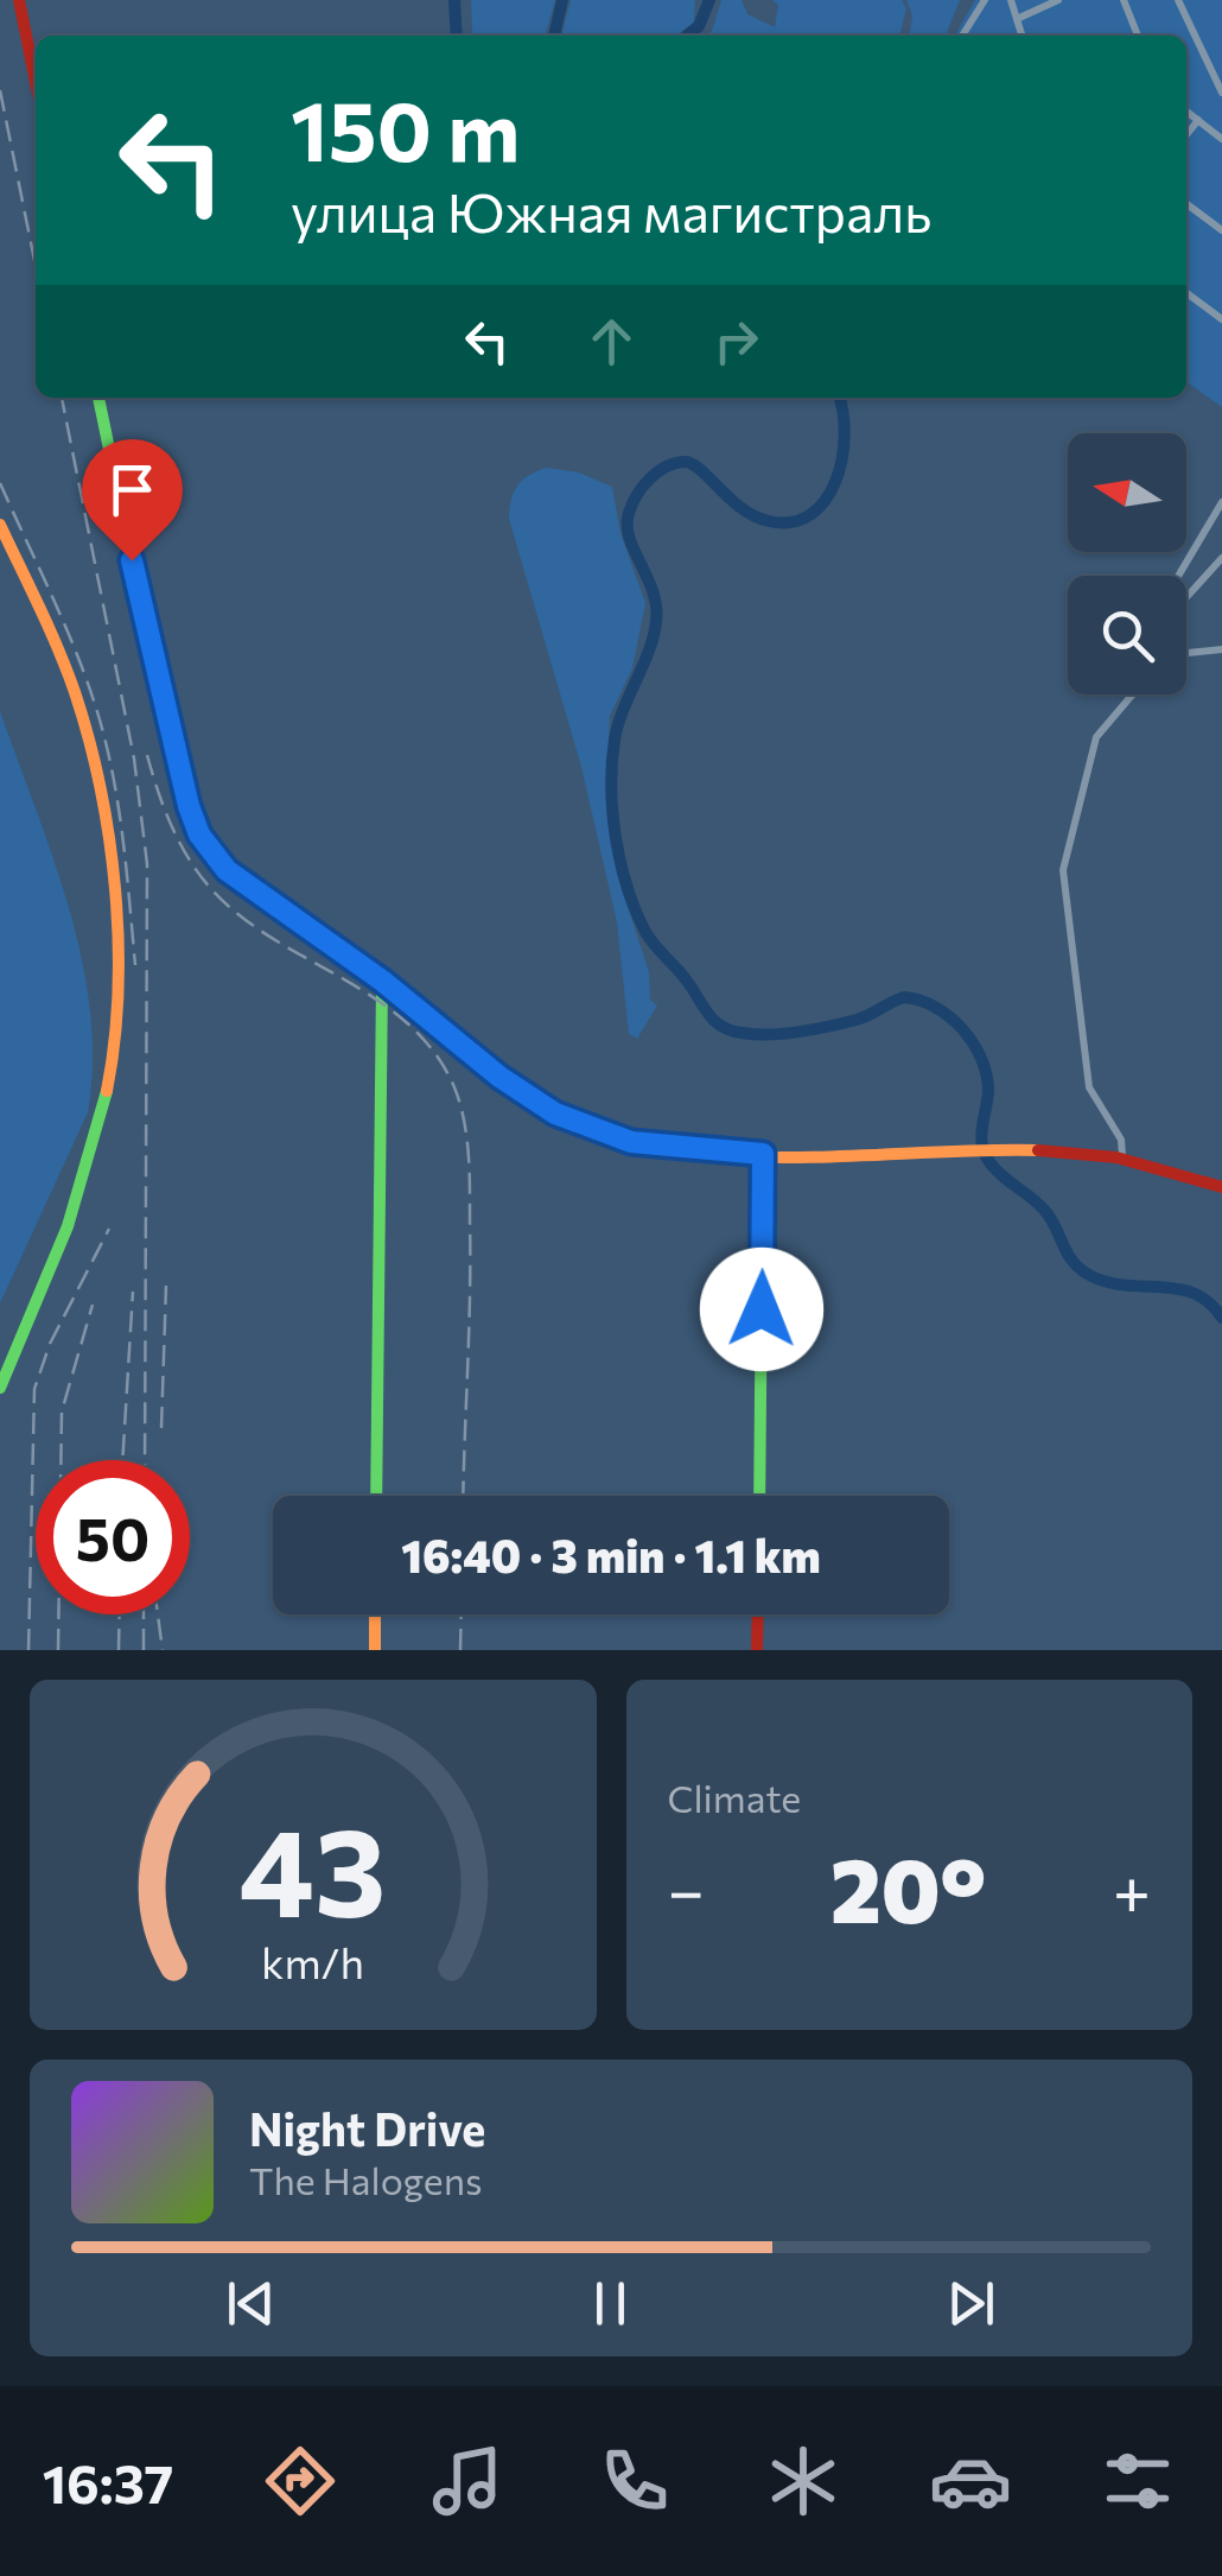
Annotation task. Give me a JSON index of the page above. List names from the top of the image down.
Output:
{
  "north": "left",
  "page": {
    "turn": ["150 m", "улица Южная магистраль"],
    "limit": "50",
    "trip": "16:40 · 3 min · 1.1 km",
    "tile": "Climate",
    "heat": ["−", "20°", "+"],
    "song": ["Night Drive", "The Halogens"],
    "tabs": "16:37",
    "gauge": ["43", "km/h"]
  }
}
